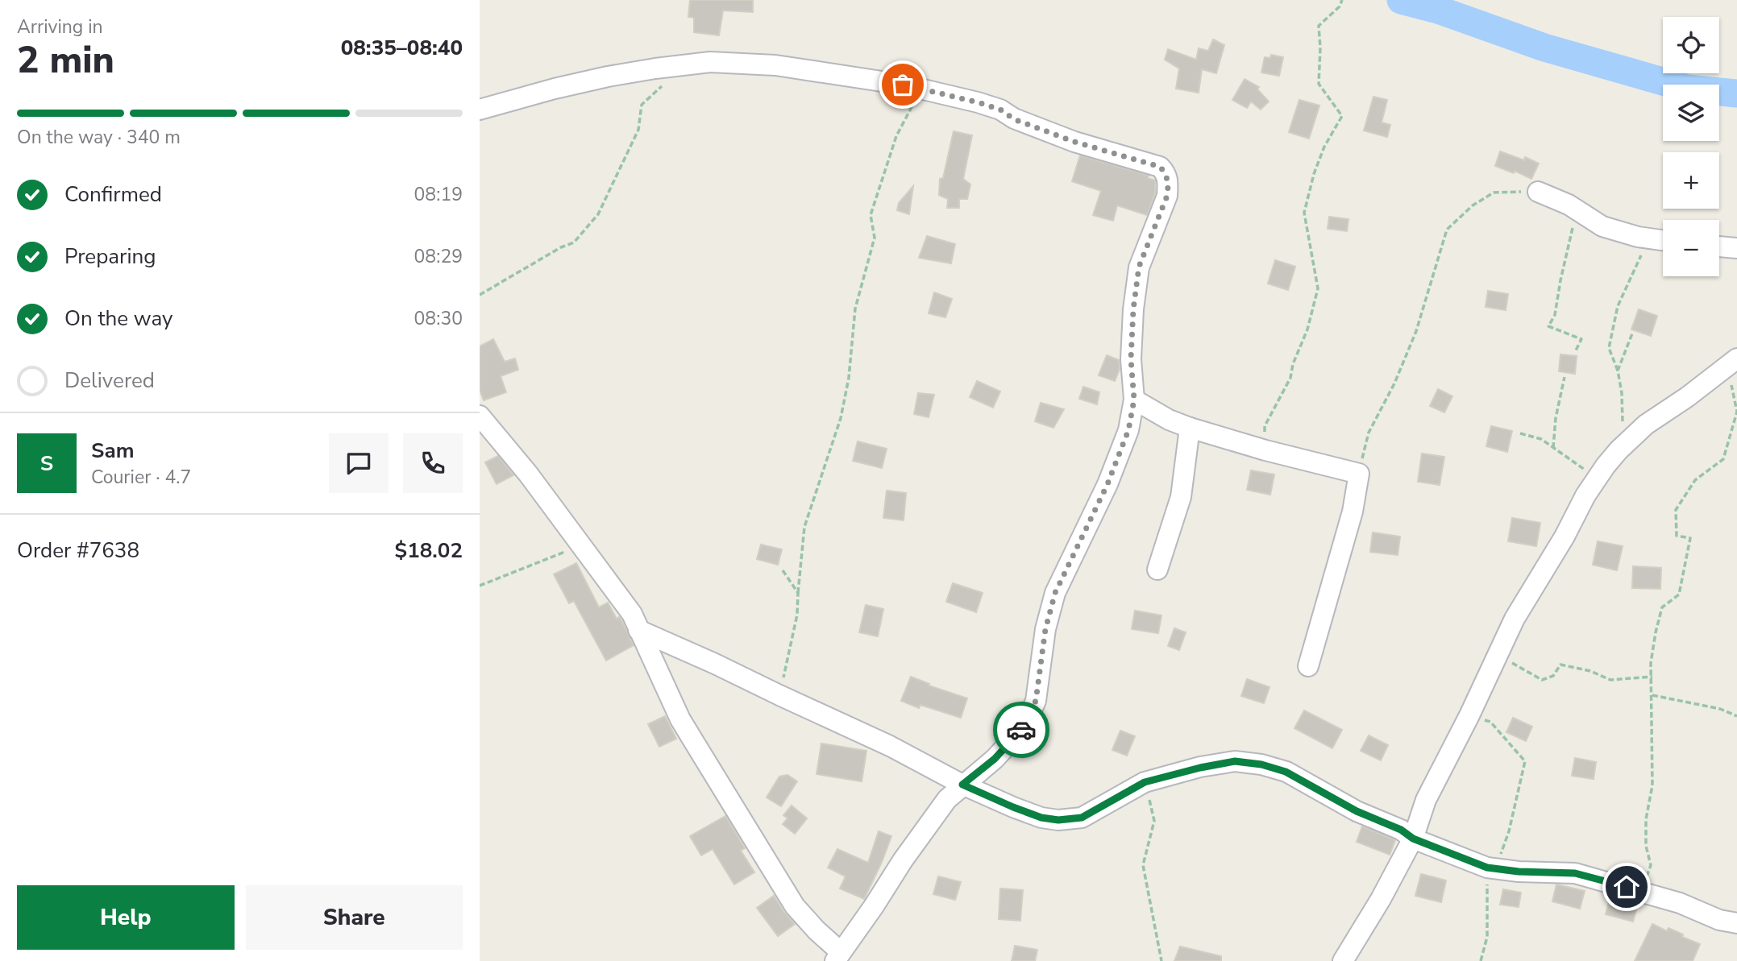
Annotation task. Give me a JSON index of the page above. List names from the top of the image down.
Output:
{
  "page": {
    "heading": ["2 min", "Arriving in", "08:35–08:40"],
    "panel": [
      "Sam",
      "Courier · 4.7",
      "Order #7638",
      "$18.02"
    ],
    "map_buttons": ["+", "−"],
    "bar": "On the way · 340 m",
    "list": [
      ["Confirmed", "08:19"],
      ["Preparing", "08:29"],
      ["On the way", "08:30"],
      "Delivered"
    ],
    "round": "S",
    "buttons": ["Help", "Share"]
  }
}
